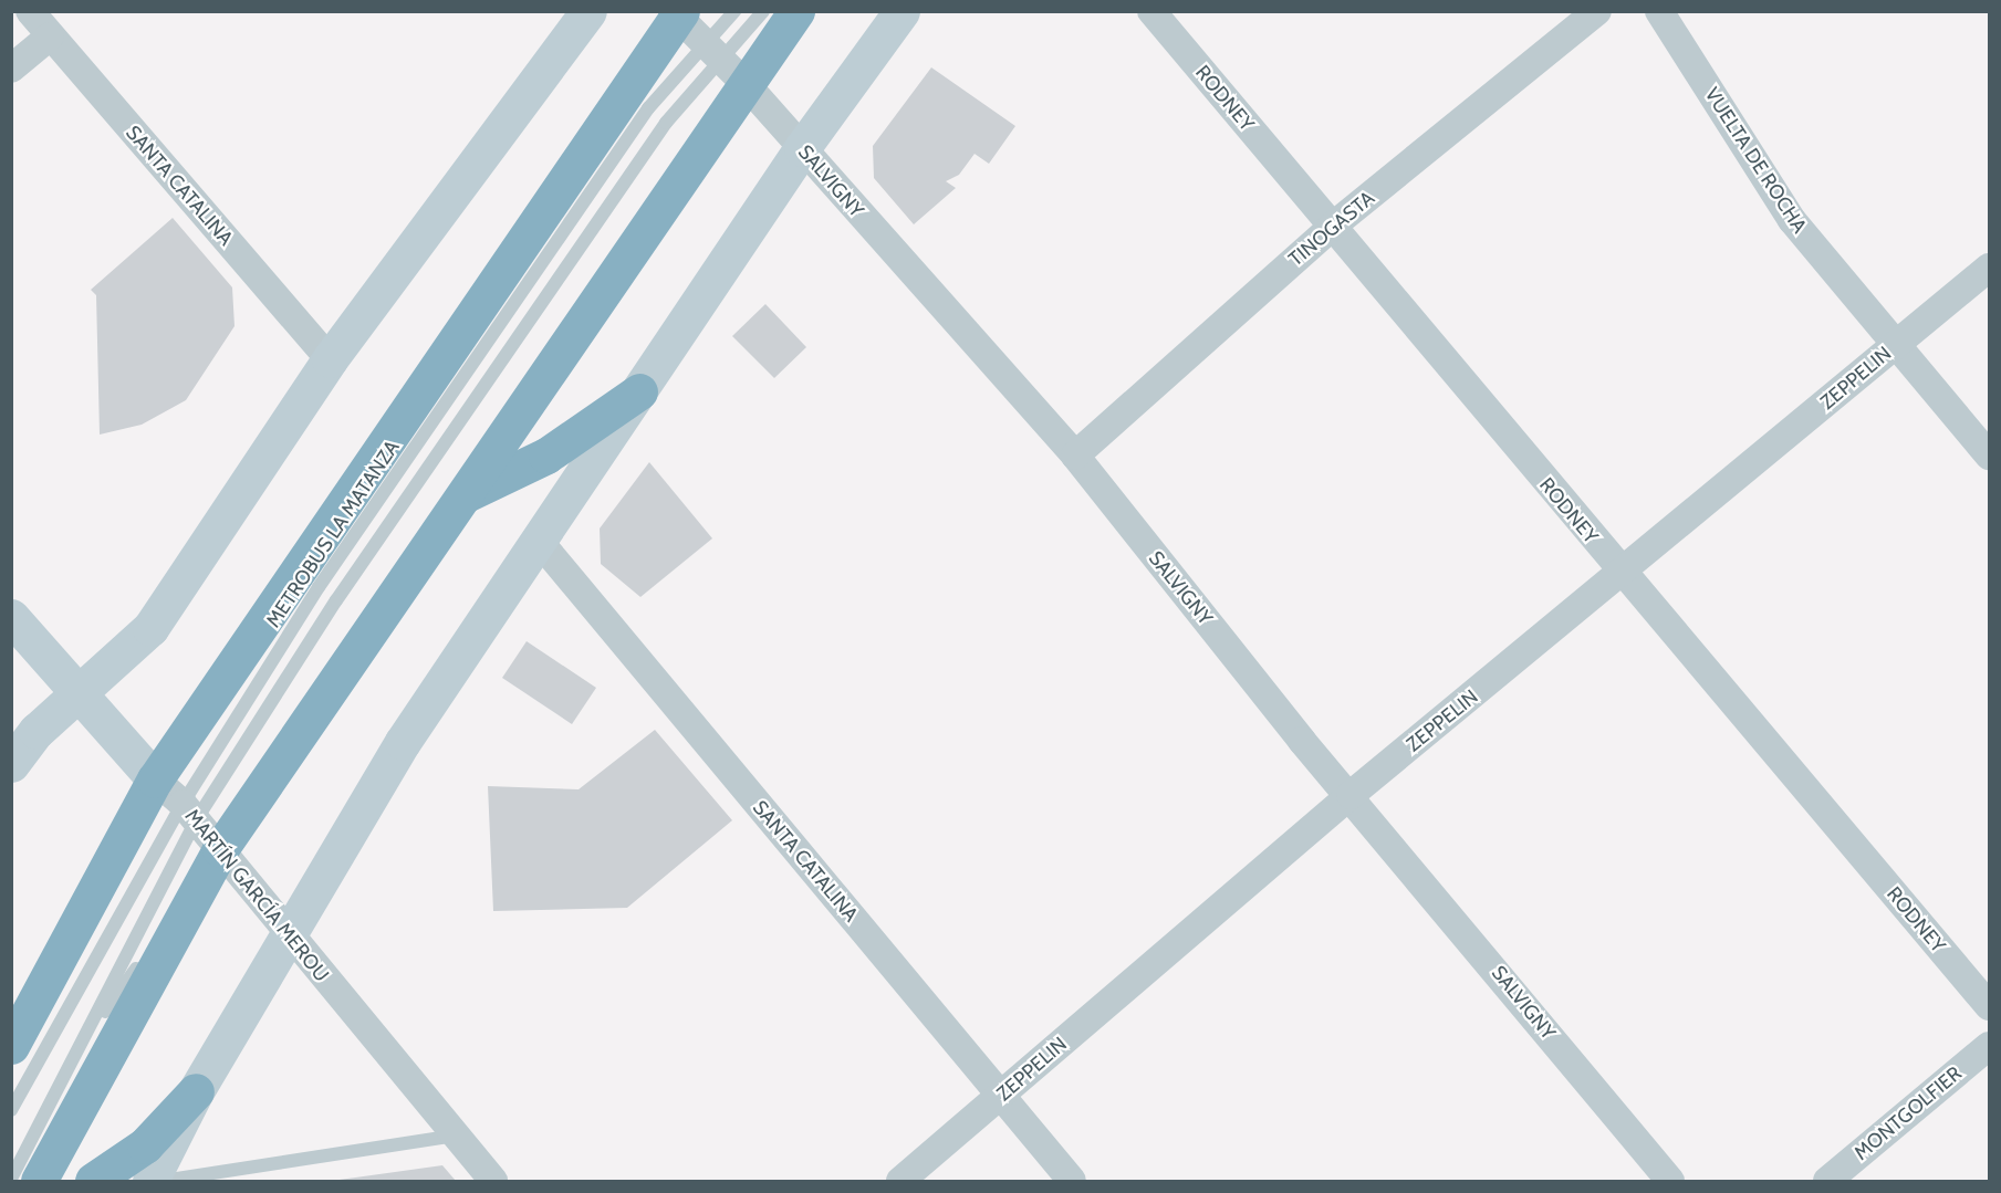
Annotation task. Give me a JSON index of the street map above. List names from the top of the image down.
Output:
{
  "streets": {
    "street": [
      "RODNEY",
      "VUELTA DE ROCHA",
      "SALVIGNY",
      "SANTA CATALINA",
      "TINOGASTA",
      "ZEPPELIN",
      "MARTÍN GARCÍA MEROU",
      "MONTGOLFIER"
    ],
    "lane": ["METROBUS LA MATANZA"]
  },
  "crossings": [
    ["RODNEY", "TINOGASTA"],
    ["RODNEY", "ZEPPELIN"],
    ["VUELTA DE ROCHA", "ZEPPELIN"],
    ["SALVIGNY", "TINOGASTA"],
    ["SALVIGNY", "ZEPPELIN"],
    ["SALVIGNY", "METROBUS LA MATANZA"],
    ["SANTA CATALINA", "ZEPPELIN"],
    ["METROBUS LA MATANZA", "MARTÍN GARCÍA MEROU"]
  ]
}
